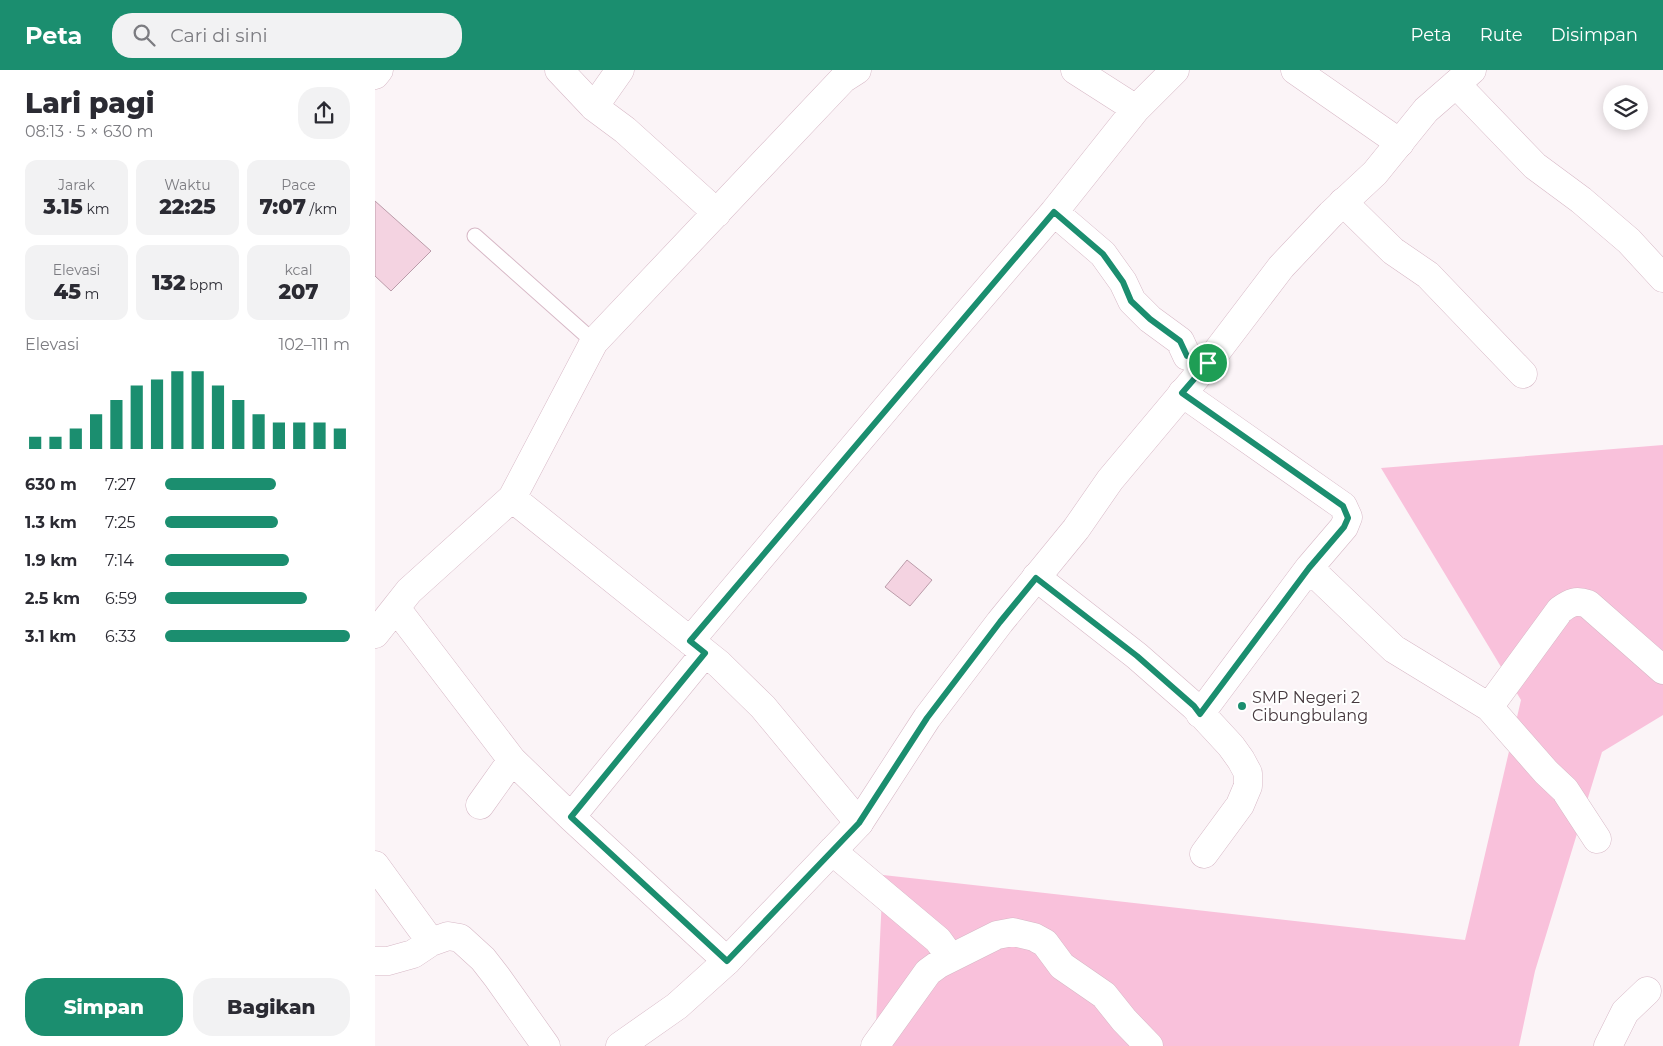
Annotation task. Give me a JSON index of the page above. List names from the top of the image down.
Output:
{
  "places": ["SMP Negeri 2 Cibungbulang"],
  "page": {
    "header": "Peta",
    "search": "Cari di sini",
    "nav": ["Peta", "Rute", "Disimpan"],
    "heading": ["Lari pagi", "08:13 · 5 × 630 m"],
    "stats": [
      ["Jarak", "3.15 km"],
      ["Waktu", "22:25"],
      ["Pace", "7:07 /km"],
      ["Elevasi", "45 m"],
      ["132 bpm"],
      ["kcal", "207"]
    ],
    "chart": ["Elevasi", "102–111 m"],
    "list": [
      {
        "name": "630 m",
        "note": "7:27"
      },
      {
        "name": "1.3 km",
        "note": "7:25"
      },
      {
        "name": "1.9 km",
        "note": "7:14"
      },
      {
        "name": "2.5 km",
        "note": "6:59"
      },
      {
        "name": "3.1 km",
        "note": "6:33"
      }
    ],
    "buttons": ["Simpan", "Bagikan"]
  }
}
